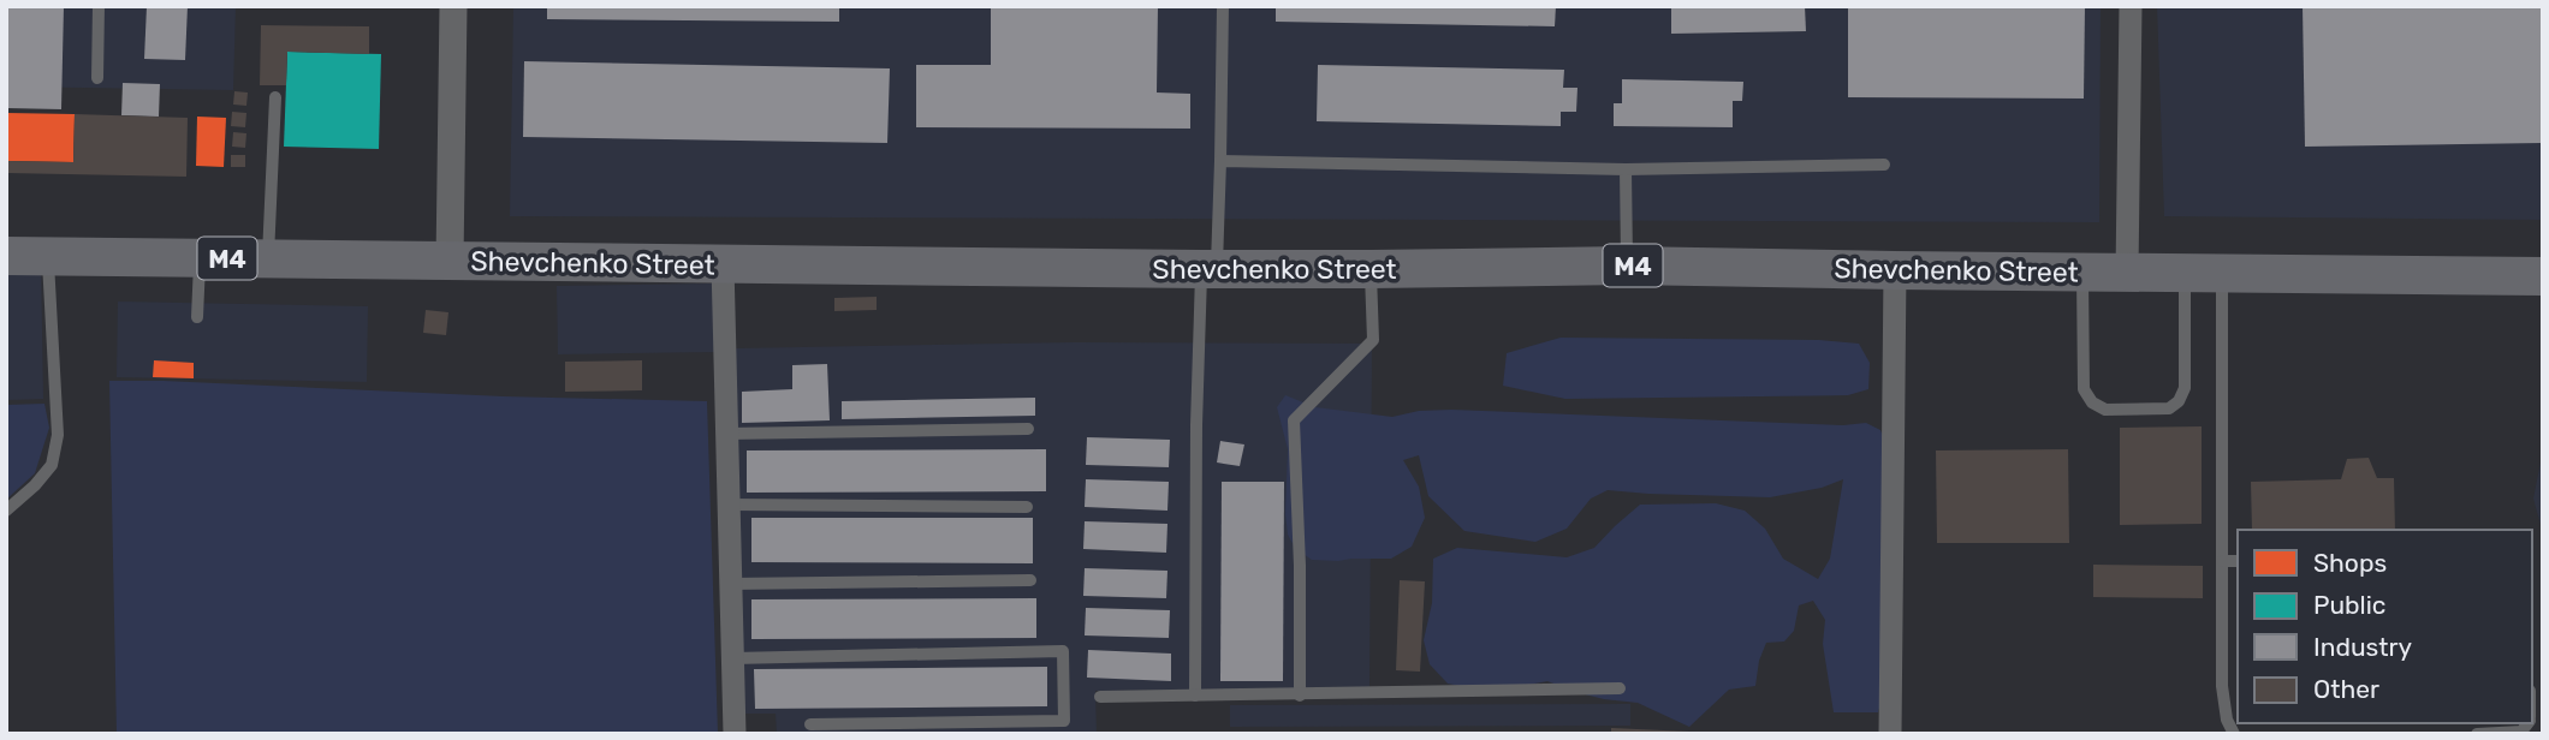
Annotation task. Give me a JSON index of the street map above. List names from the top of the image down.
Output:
{
  "streets": {
    "highway": ["M4", "Shevchenko Street"]
  },
  "legend": [
    "Shops",
    "Public",
    "Industry",
    "Other"
  ]
}
